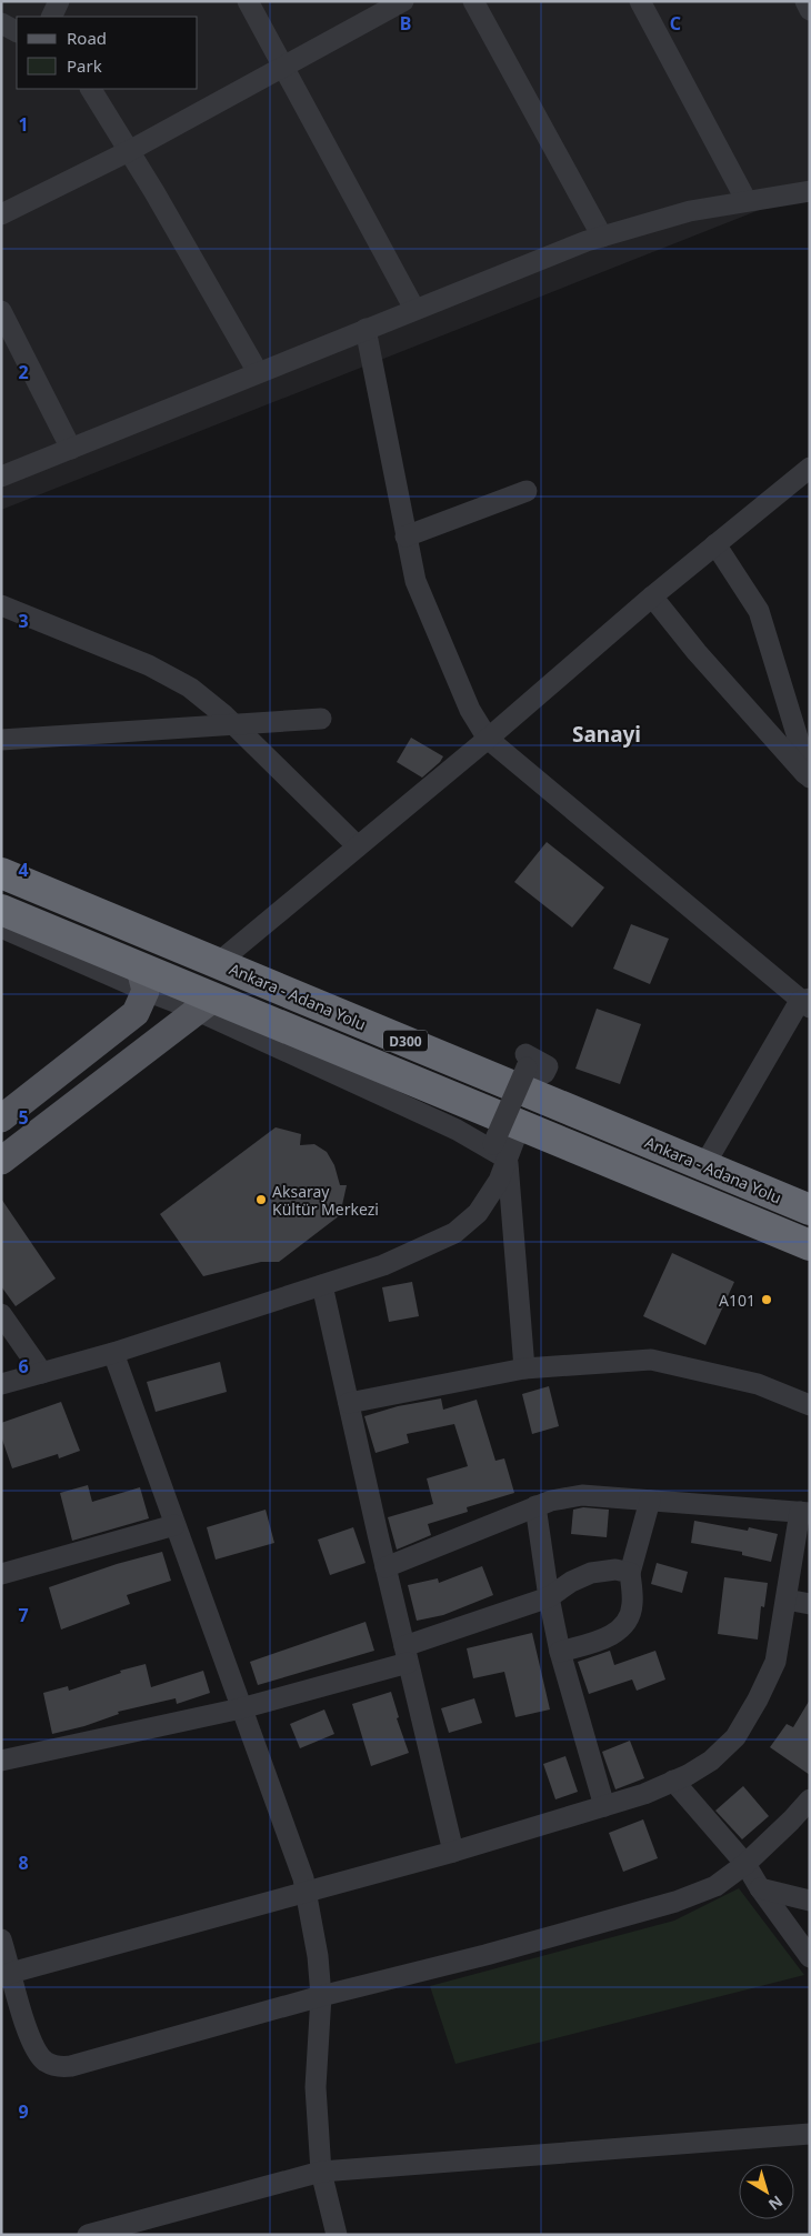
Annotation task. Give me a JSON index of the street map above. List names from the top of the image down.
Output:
{
  "streets": {
    "highway": ["Ankara - Adana Yolu", "D300"]
  },
  "districts": ["Sanayi"],
  "places": ["Aksaray Kültür Merkezi", "A101"],
  "legend": ["Road", "Park"],
  "north": "bottom right",
  "grid": {
    "columns": ["B", "C"],
    "rows": [
      "1",
      "2",
      "3",
      "4",
      "5",
      "6",
      "7",
      "8",
      "9"
    ]
  }
}
